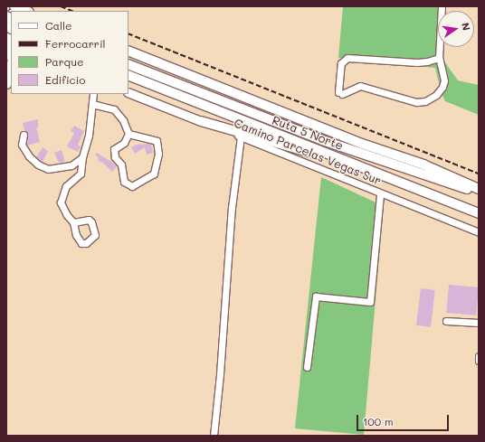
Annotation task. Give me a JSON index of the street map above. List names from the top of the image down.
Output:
{
  "streets": {
    "highway": ["Ruta 5 Norte"],
    "main road": ["Camino Parcelas Vegas Sur"]
  },
  "legend": [
    "Calle",
    "Ferrocarril",
    "Parque",
    "Edificio"
  ],
  "scale_bar": "100 m",
  "north": "right"
}
